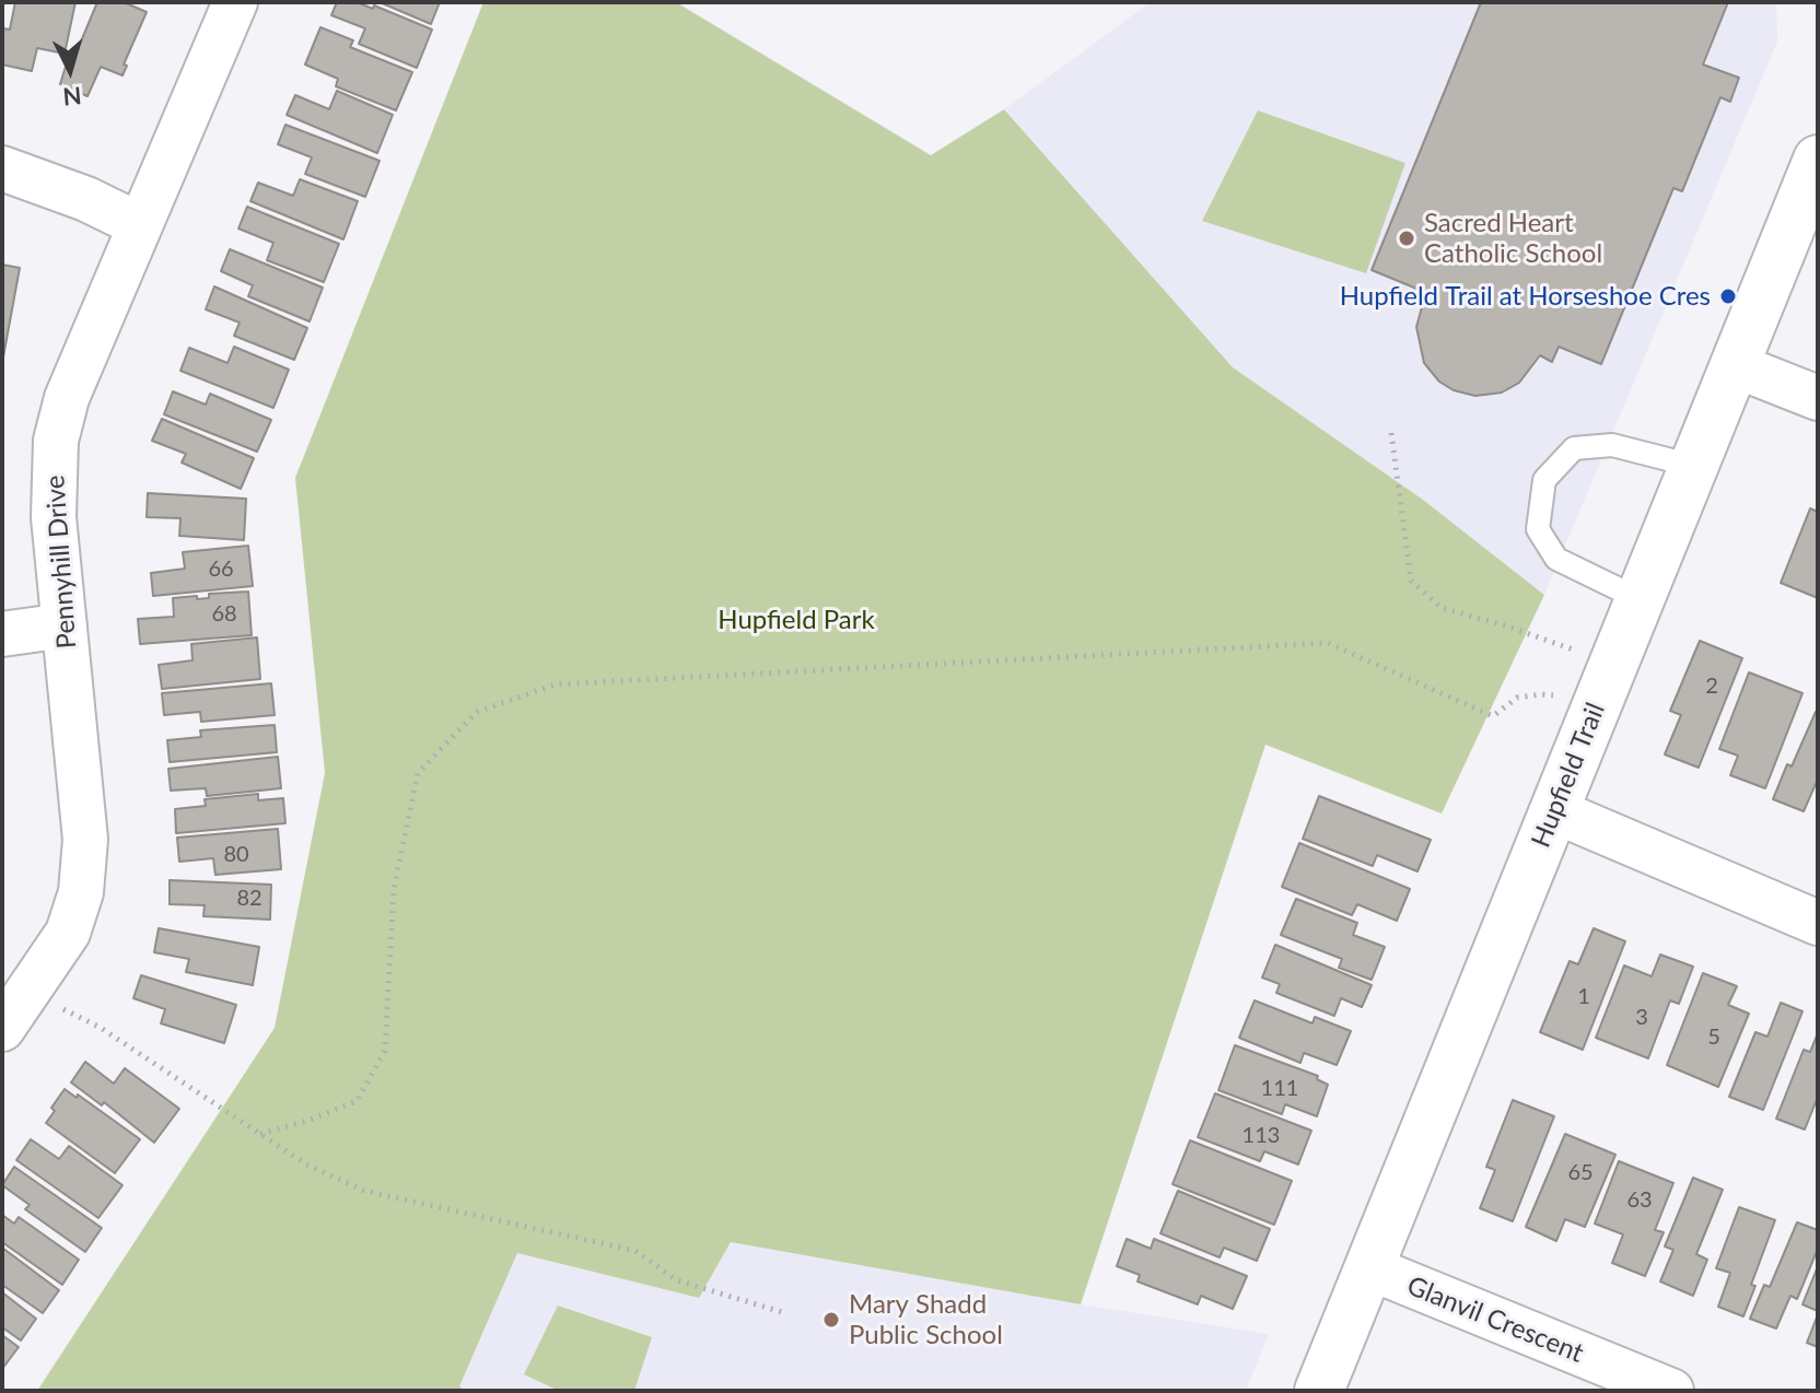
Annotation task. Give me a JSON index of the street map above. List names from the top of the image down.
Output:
{
  "streets": {
    "street": ["Pennyhill Drive", "Hupfield Trail", "Glanvil Crescent"]
  },
  "crossings": [
    ["Hupfield Trail", "Glanvil Crescent"]
  ],
  "parks": ["Hupfield Park"],
  "places": ["Sacred Heart Catholic School", "Hupfield Trail at Horseshoe Cres", "Mary Shadd Public School"],
  "house_numbers": [
    "66",
    "68",
    "2",
    "80",
    "82",
    "1",
    "3",
    "5",
    "111",
    "113",
    "65",
    "63"
  ],
  "north": "bottom"
}
